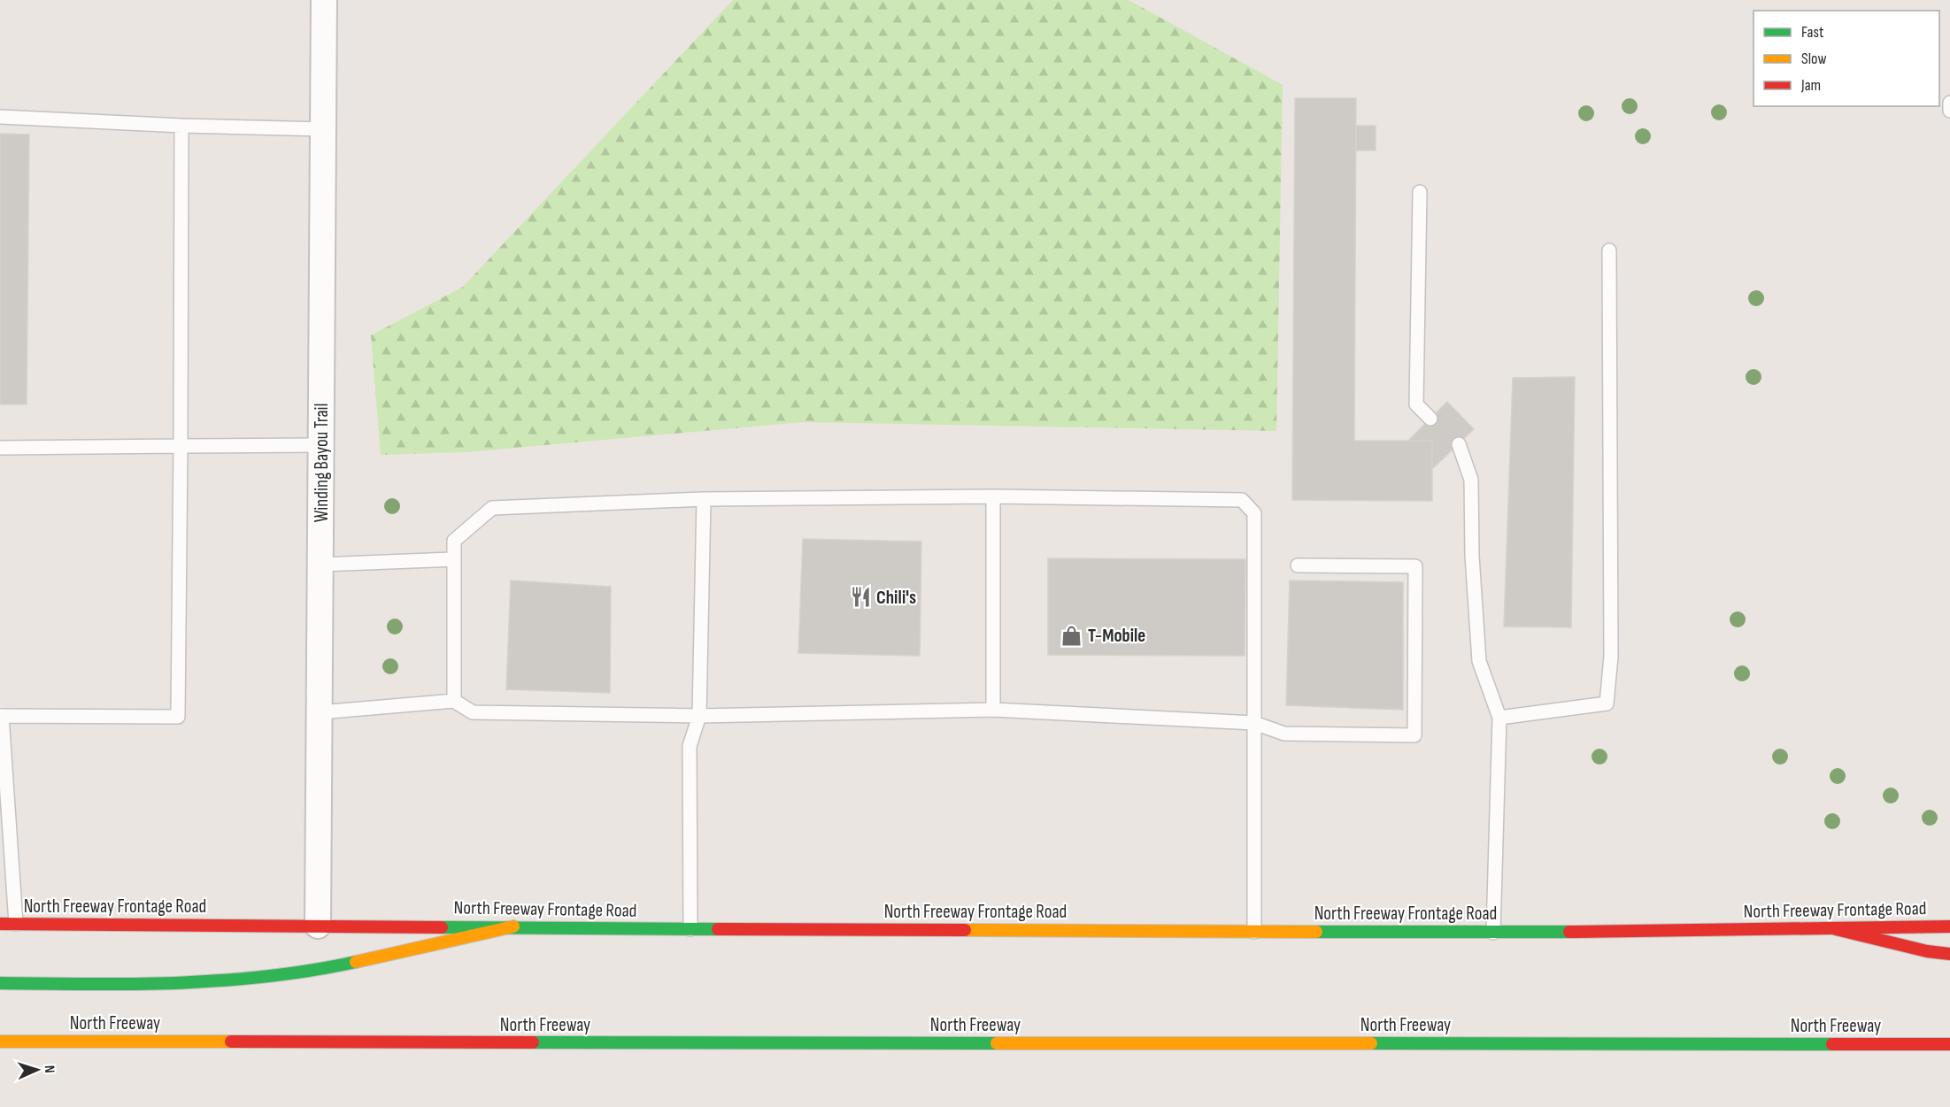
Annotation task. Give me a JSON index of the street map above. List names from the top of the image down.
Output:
{
  "streets": {
    "main road": ["North Freeway Frontage Road", "North Freeway"],
    "street": ["Winding Bayou Trail"]
  },
  "crossings": [
    ["Winding Bayou Trail", "North Freeway Frontage Road"]
  ],
  "places": {
    "restaurant": ["Chili's"],
    "shop": ["T-Mobile"]
  },
  "legend": ["Fast", "Slow", "Jam"],
  "north": "right"
}
